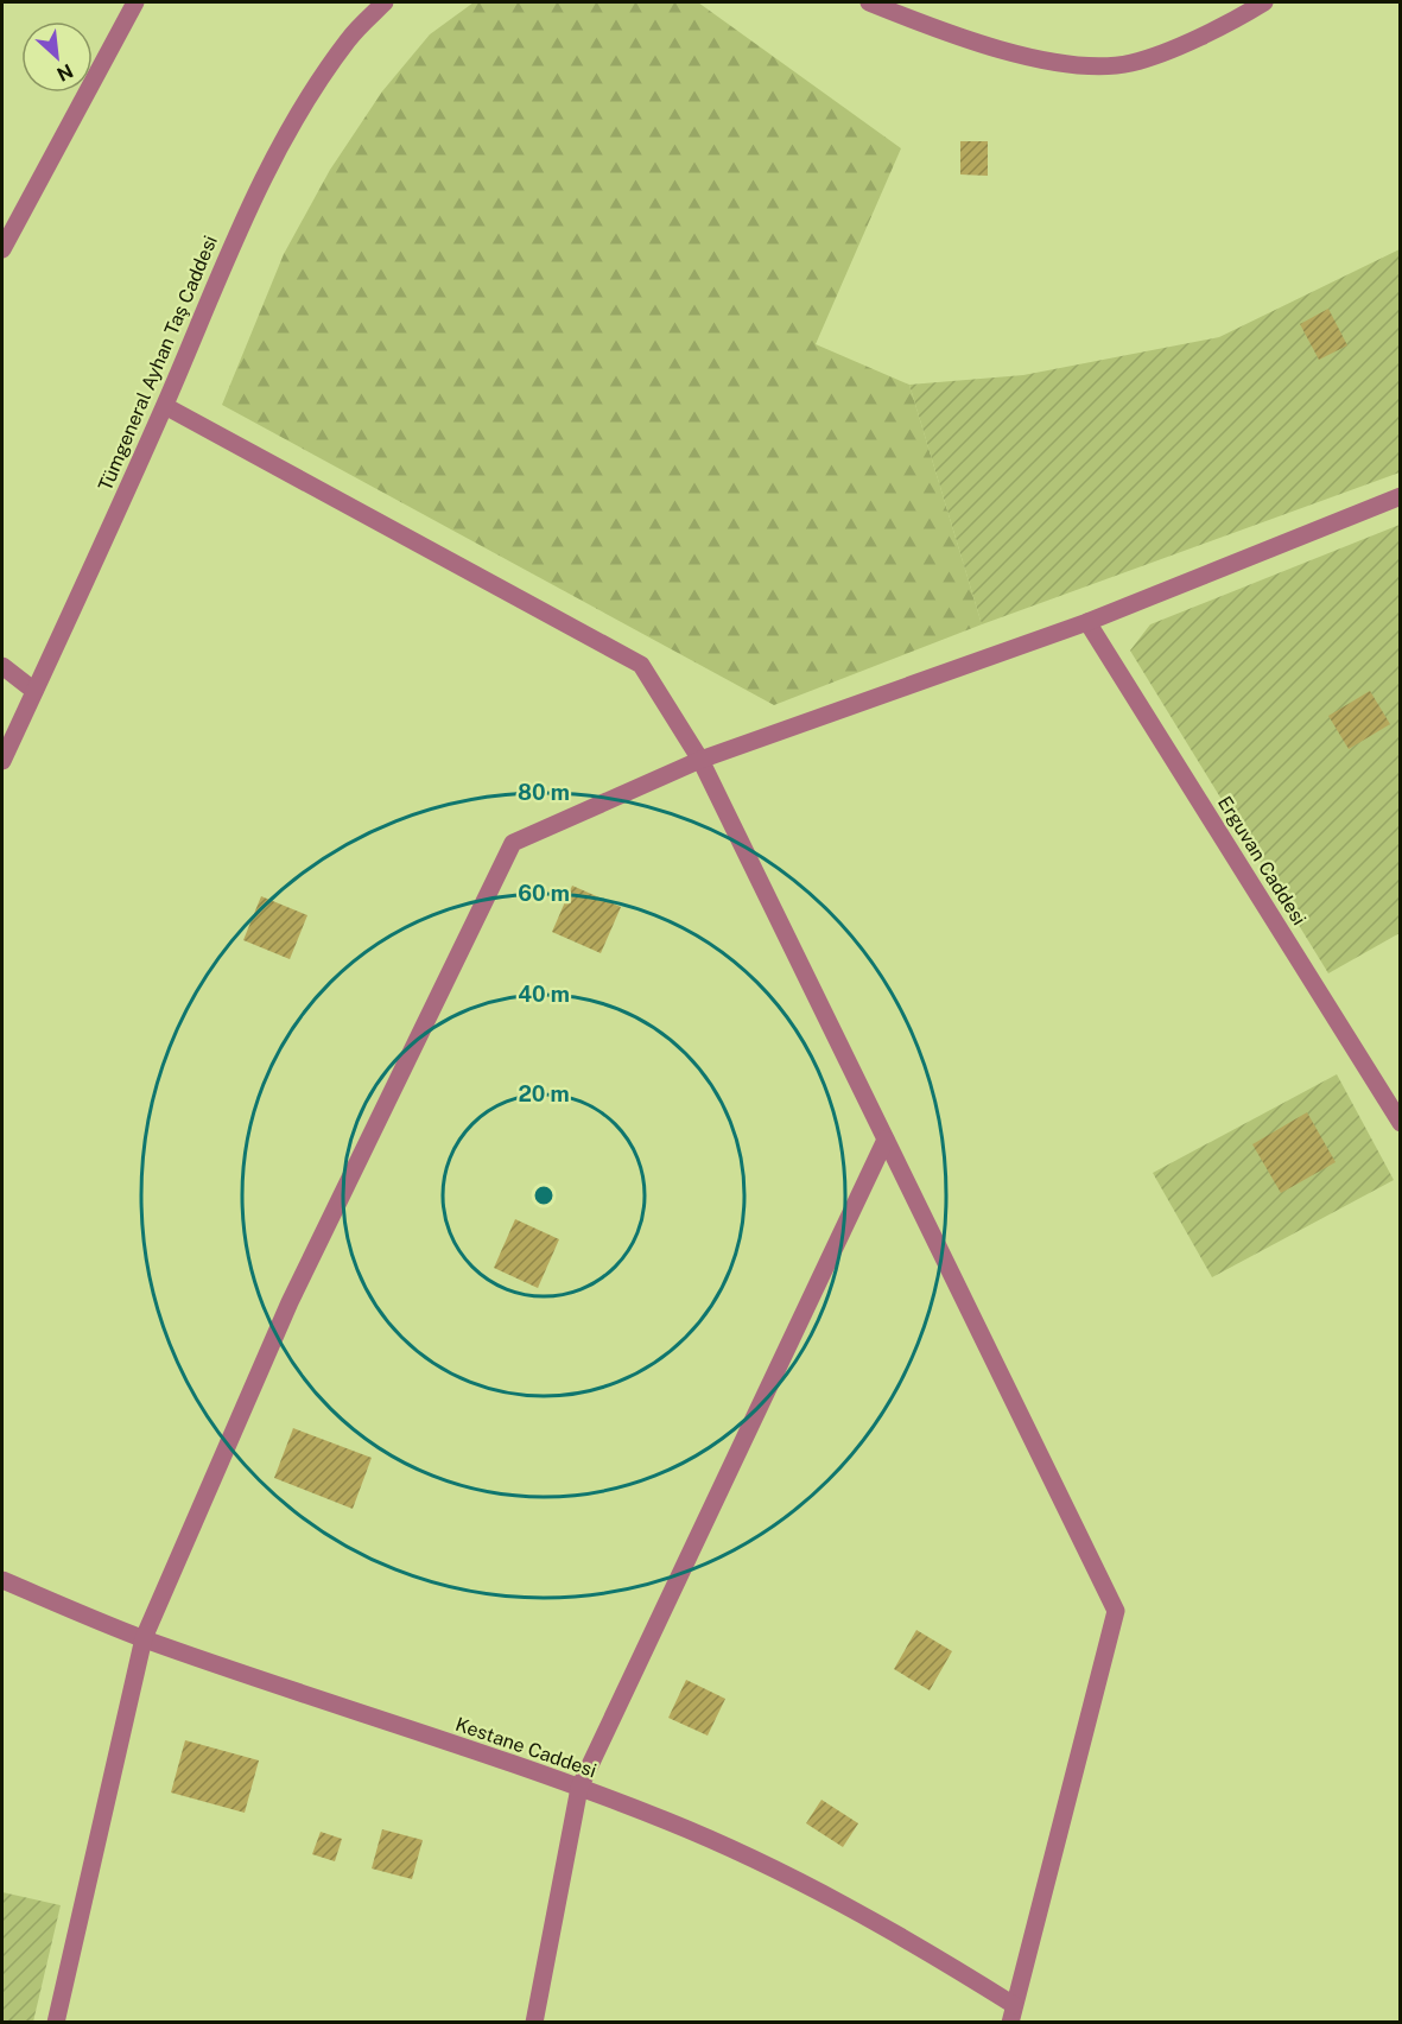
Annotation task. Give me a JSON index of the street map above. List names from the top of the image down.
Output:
{
  "streets": {
    "street": ["Tümgeneral Ayhan Taş Caddesi", "Erguvan Caddesi", "Kestane Caddesi"]
  },
  "north": "bottom right",
  "rings": [
    "80 m",
    "60 m",
    "40 m",
    "20 m"
  ]
}
